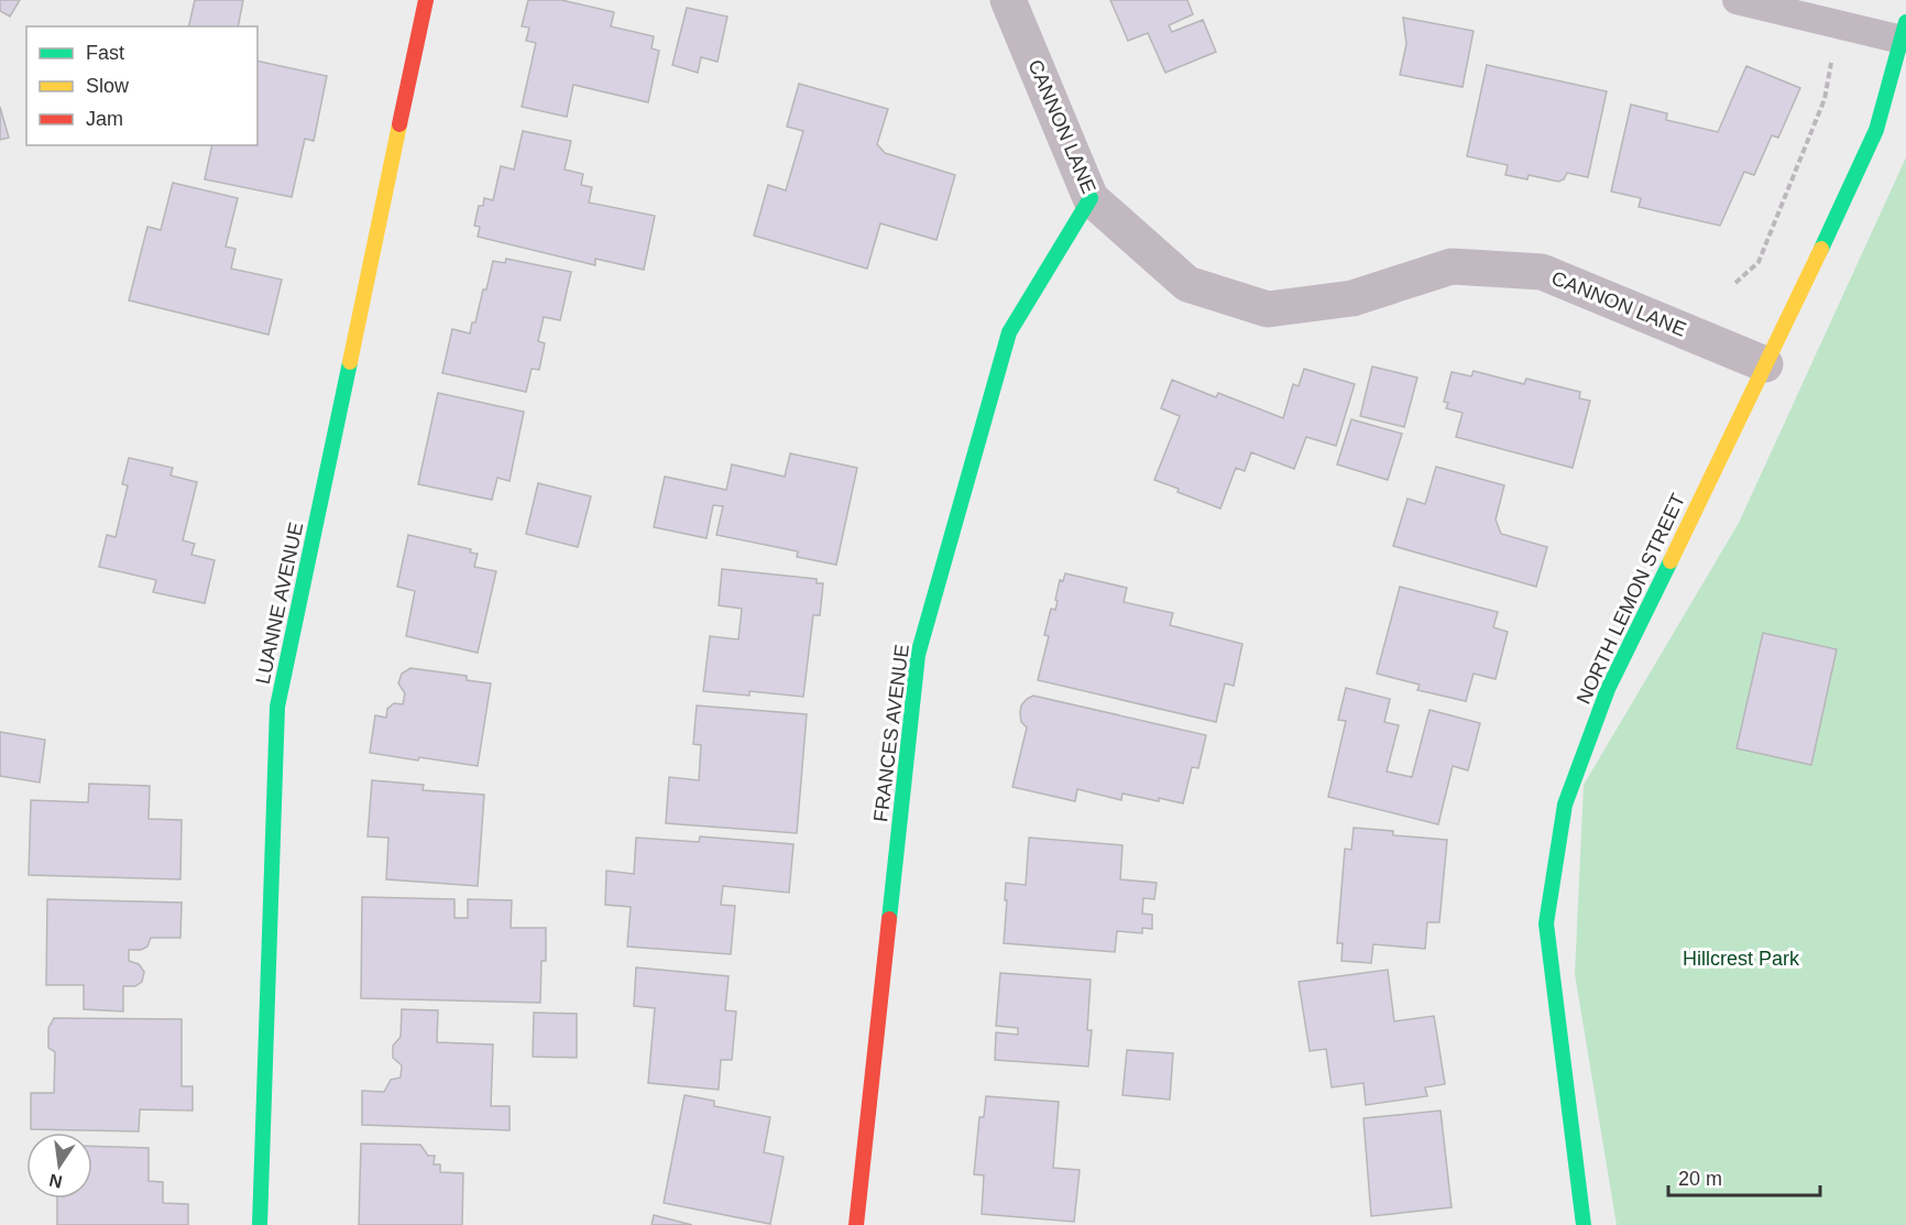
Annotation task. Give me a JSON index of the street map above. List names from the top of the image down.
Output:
{
  "streets": {
    "street": [
      "CANNON LANE",
      "NORTH LEMON STREET",
      "LUANNE AVENUE",
      "FRANCES AVENUE"
    ]
  },
  "crossings": [
    ["CANNON LANE", "NORTH LEMON STREET"],
    ["CANNON LANE", "FRANCES AVENUE"]
  ],
  "parks": ["Hillcrest Park"],
  "legend": ["Fast", "Slow", "Jam"],
  "scale_bar": "20 m",
  "north": "bottom"
}
